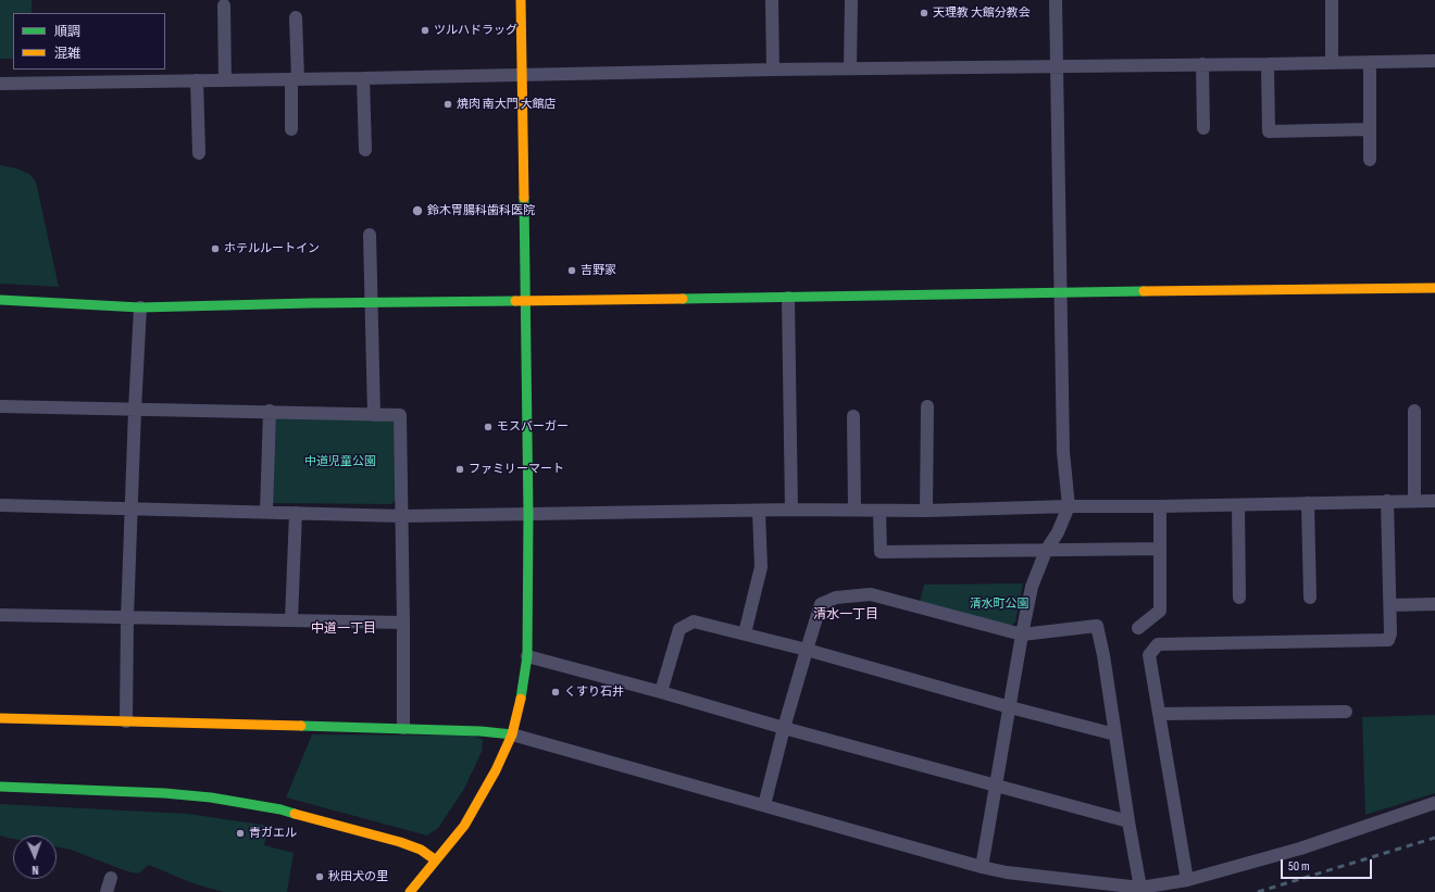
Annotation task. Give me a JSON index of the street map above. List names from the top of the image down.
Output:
{
  "districts": ["清水一丁目", "中道一丁目"],
  "parks": ["中道児童公園", "清水町公園"],
  "places": [
    "天理教 大館分教会",
    "ツルハドラッグ",
    "焼肉 南大門 大館店",
    "鈴木胃腸科歯科医院",
    "ホテルルートイン",
    "吉野家",
    "モスバーガー",
    "ファミリーマート",
    "くすり石井",
    "青ガエル",
    "秋田犬の里"
  ],
  "legend": ["順調", "混雑"],
  "scale_bar": "50 m",
  "north": "bottom"
}
